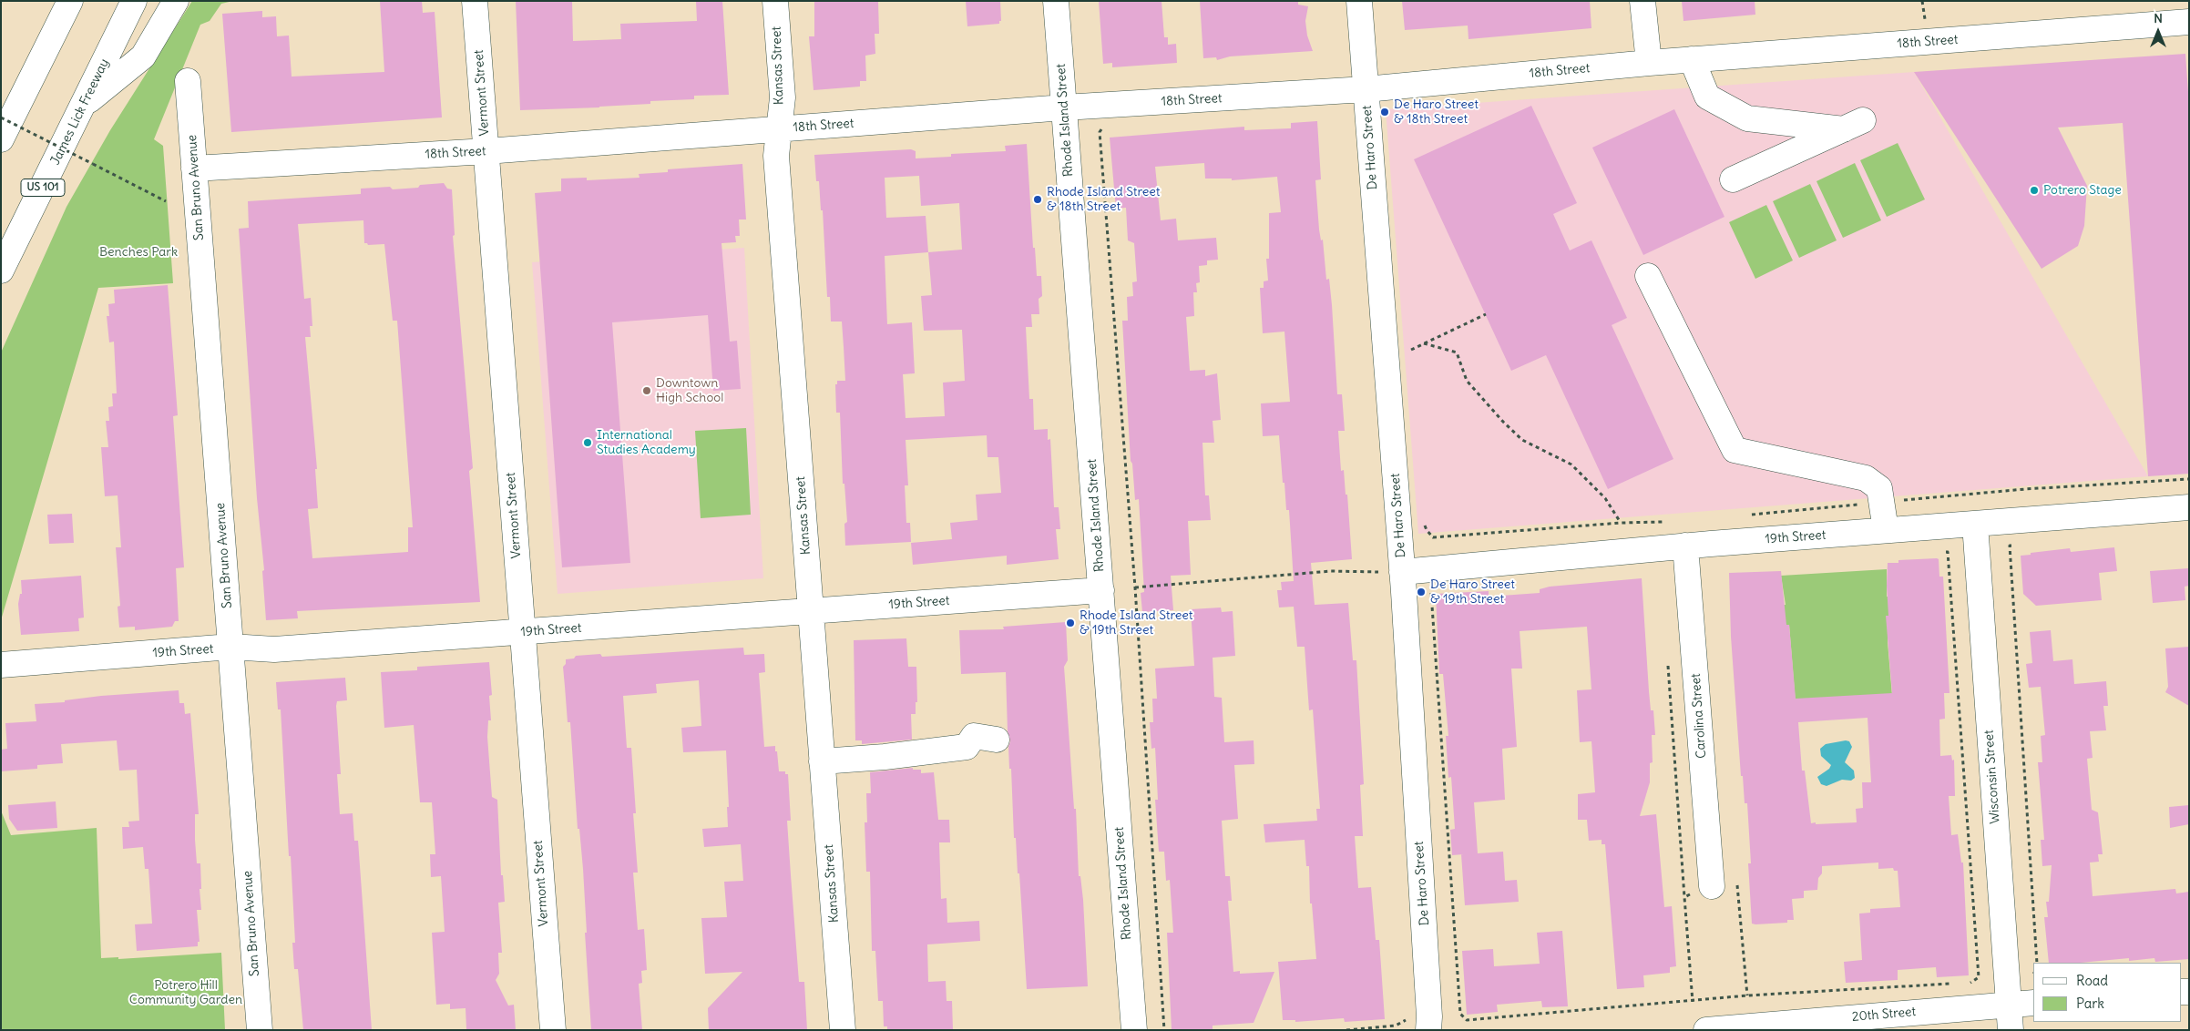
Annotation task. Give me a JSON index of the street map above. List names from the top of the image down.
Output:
{
  "streets": {
    "main road": [
      "18th Street",
      "Kansas Street",
      "Vermont Street",
      "James Lick Freeway",
      "Rhode Island Street",
      "De Haro Street",
      "US 101",
      "San Bruno Avenue",
      "19th Street",
      "Carolina Street",
      "Wisconsin Street",
      "20th Street"
    ]
  },
  "crossings": [
    ["18th Street", "Kansas Street"],
    ["18th Street", "Vermont Street"],
    ["18th Street", "Rhode Island Street"],
    ["18th Street", "De Haro Street"],
    ["18th Street", "San Bruno Avenue"],
    ["Kansas Street", "19th Street"],
    ["Vermont Street", "19th Street"],
    ["Rhode Island Street", "19th Street"],
    ["De Haro Street", "19th Street"],
    ["San Bruno Avenue", "19th Street"],
    ["19th Street", "Carolina Street"],
    ["19th Street", "Wisconsin Street"],
    ["Wisconsin Street", "20th Street"]
  ],
  "parks": ["Benches Park", "Potrero Hill Community Garden"],
  "places": [
    "De Haro Street & 18th Street",
    "Potrero Stage",
    "Rhode Island Street & 18th Street",
    "Downtown High School",
    "International Studies Academy",
    "De Haro Street & 19th Street",
    "Rhode Island Street & 19th Street"
  ],
  "legend": ["Road", "Park"],
  "north": "top"
}
